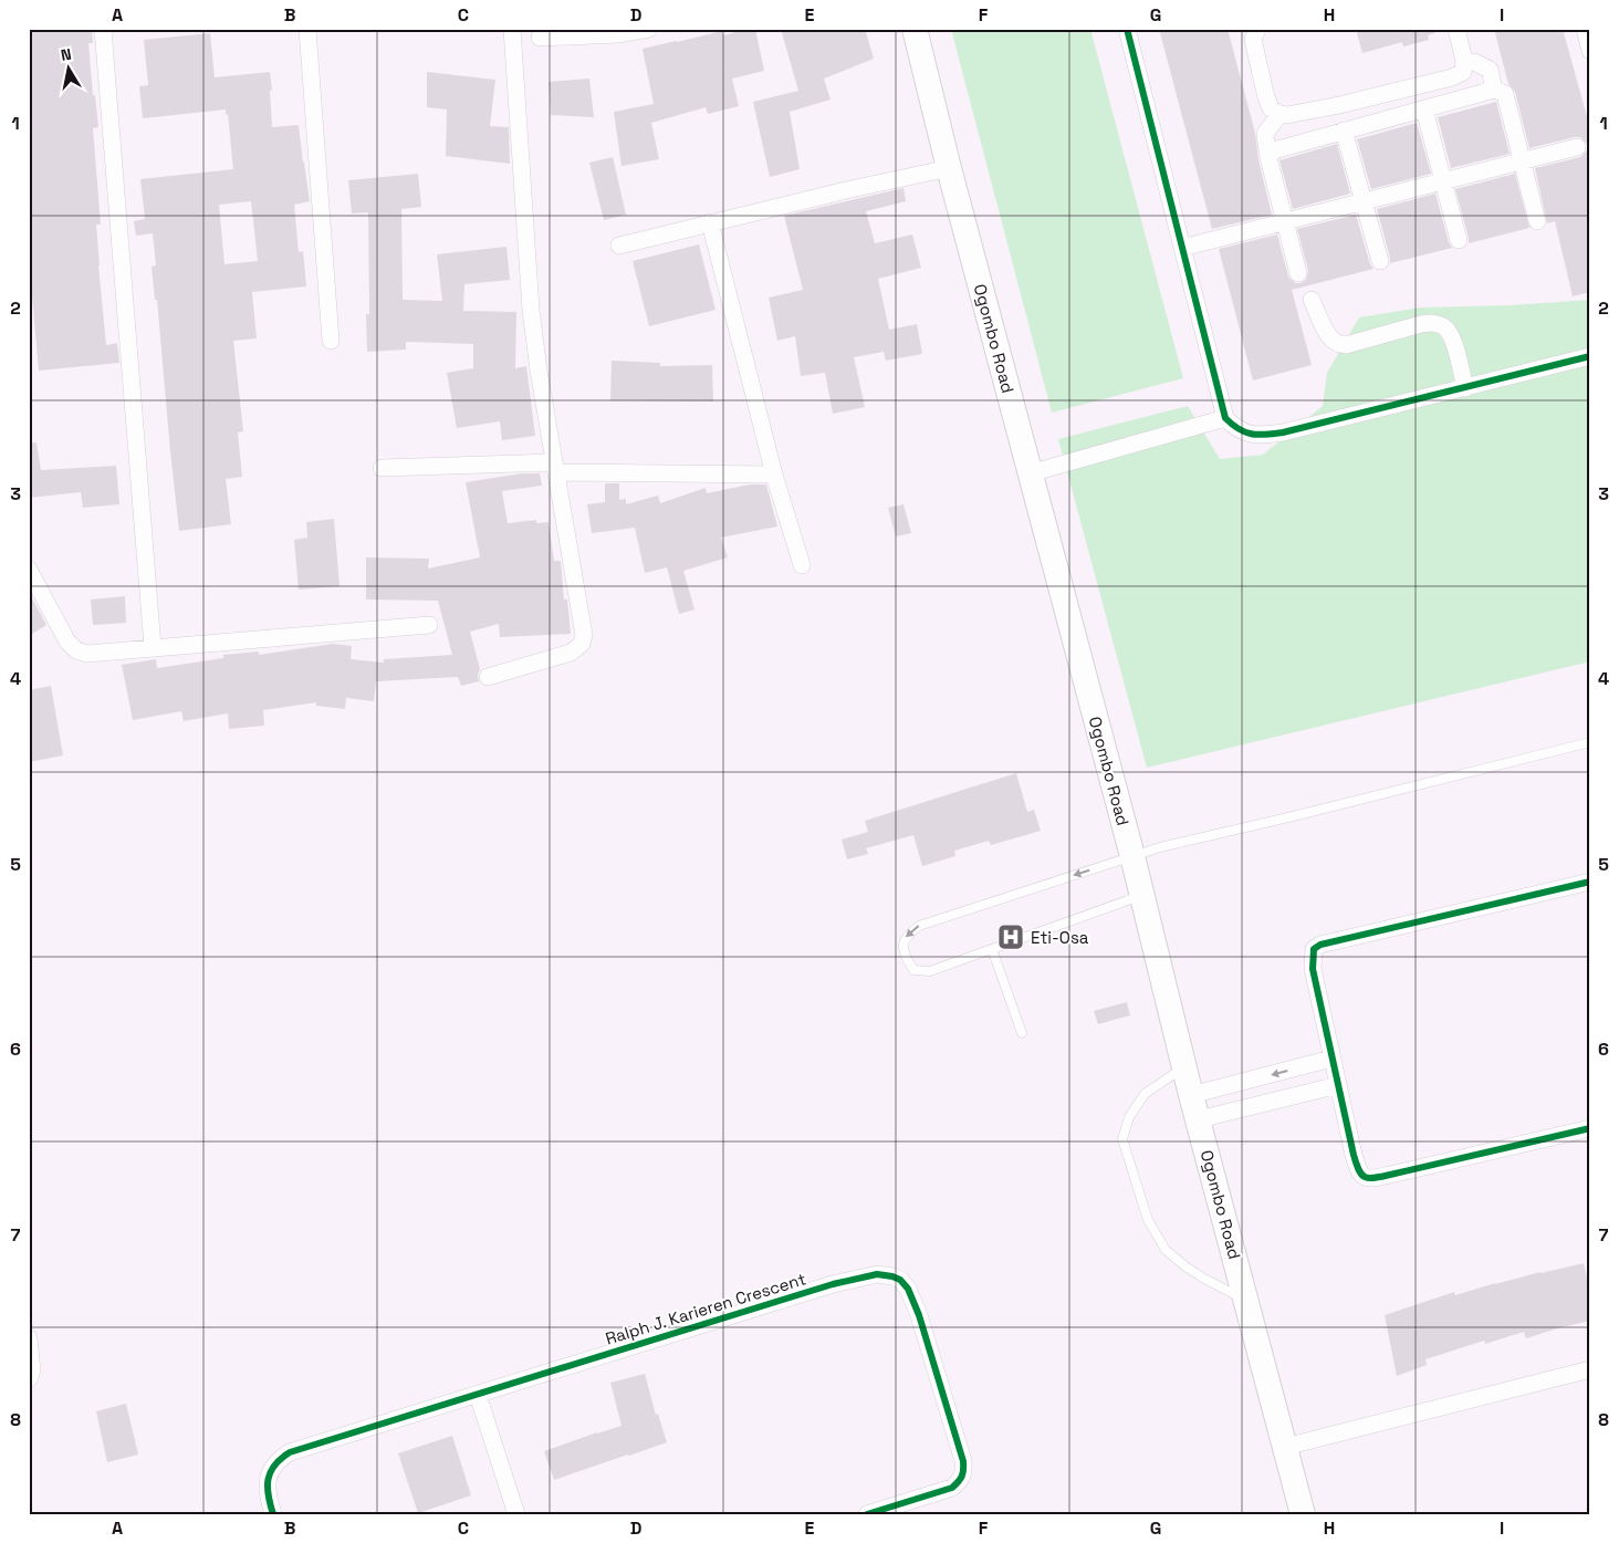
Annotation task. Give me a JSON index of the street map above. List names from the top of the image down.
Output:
{
  "streets": {
    "main road": ["Ogombo Road"],
    "street": ["Ralph J. Karieren Crescent"]
  },
  "places": {
    "hospital": ["Eti-Osa"]
  },
  "north": "top",
  "grid": {
    "columns": [
      "A",
      "B",
      "C",
      "D",
      "E",
      "F",
      "G",
      "H",
      "I"
    ],
    "rows": [
      "1",
      "2",
      "3",
      "4",
      "5",
      "6",
      "7",
      "8"
    ]
  }
}
